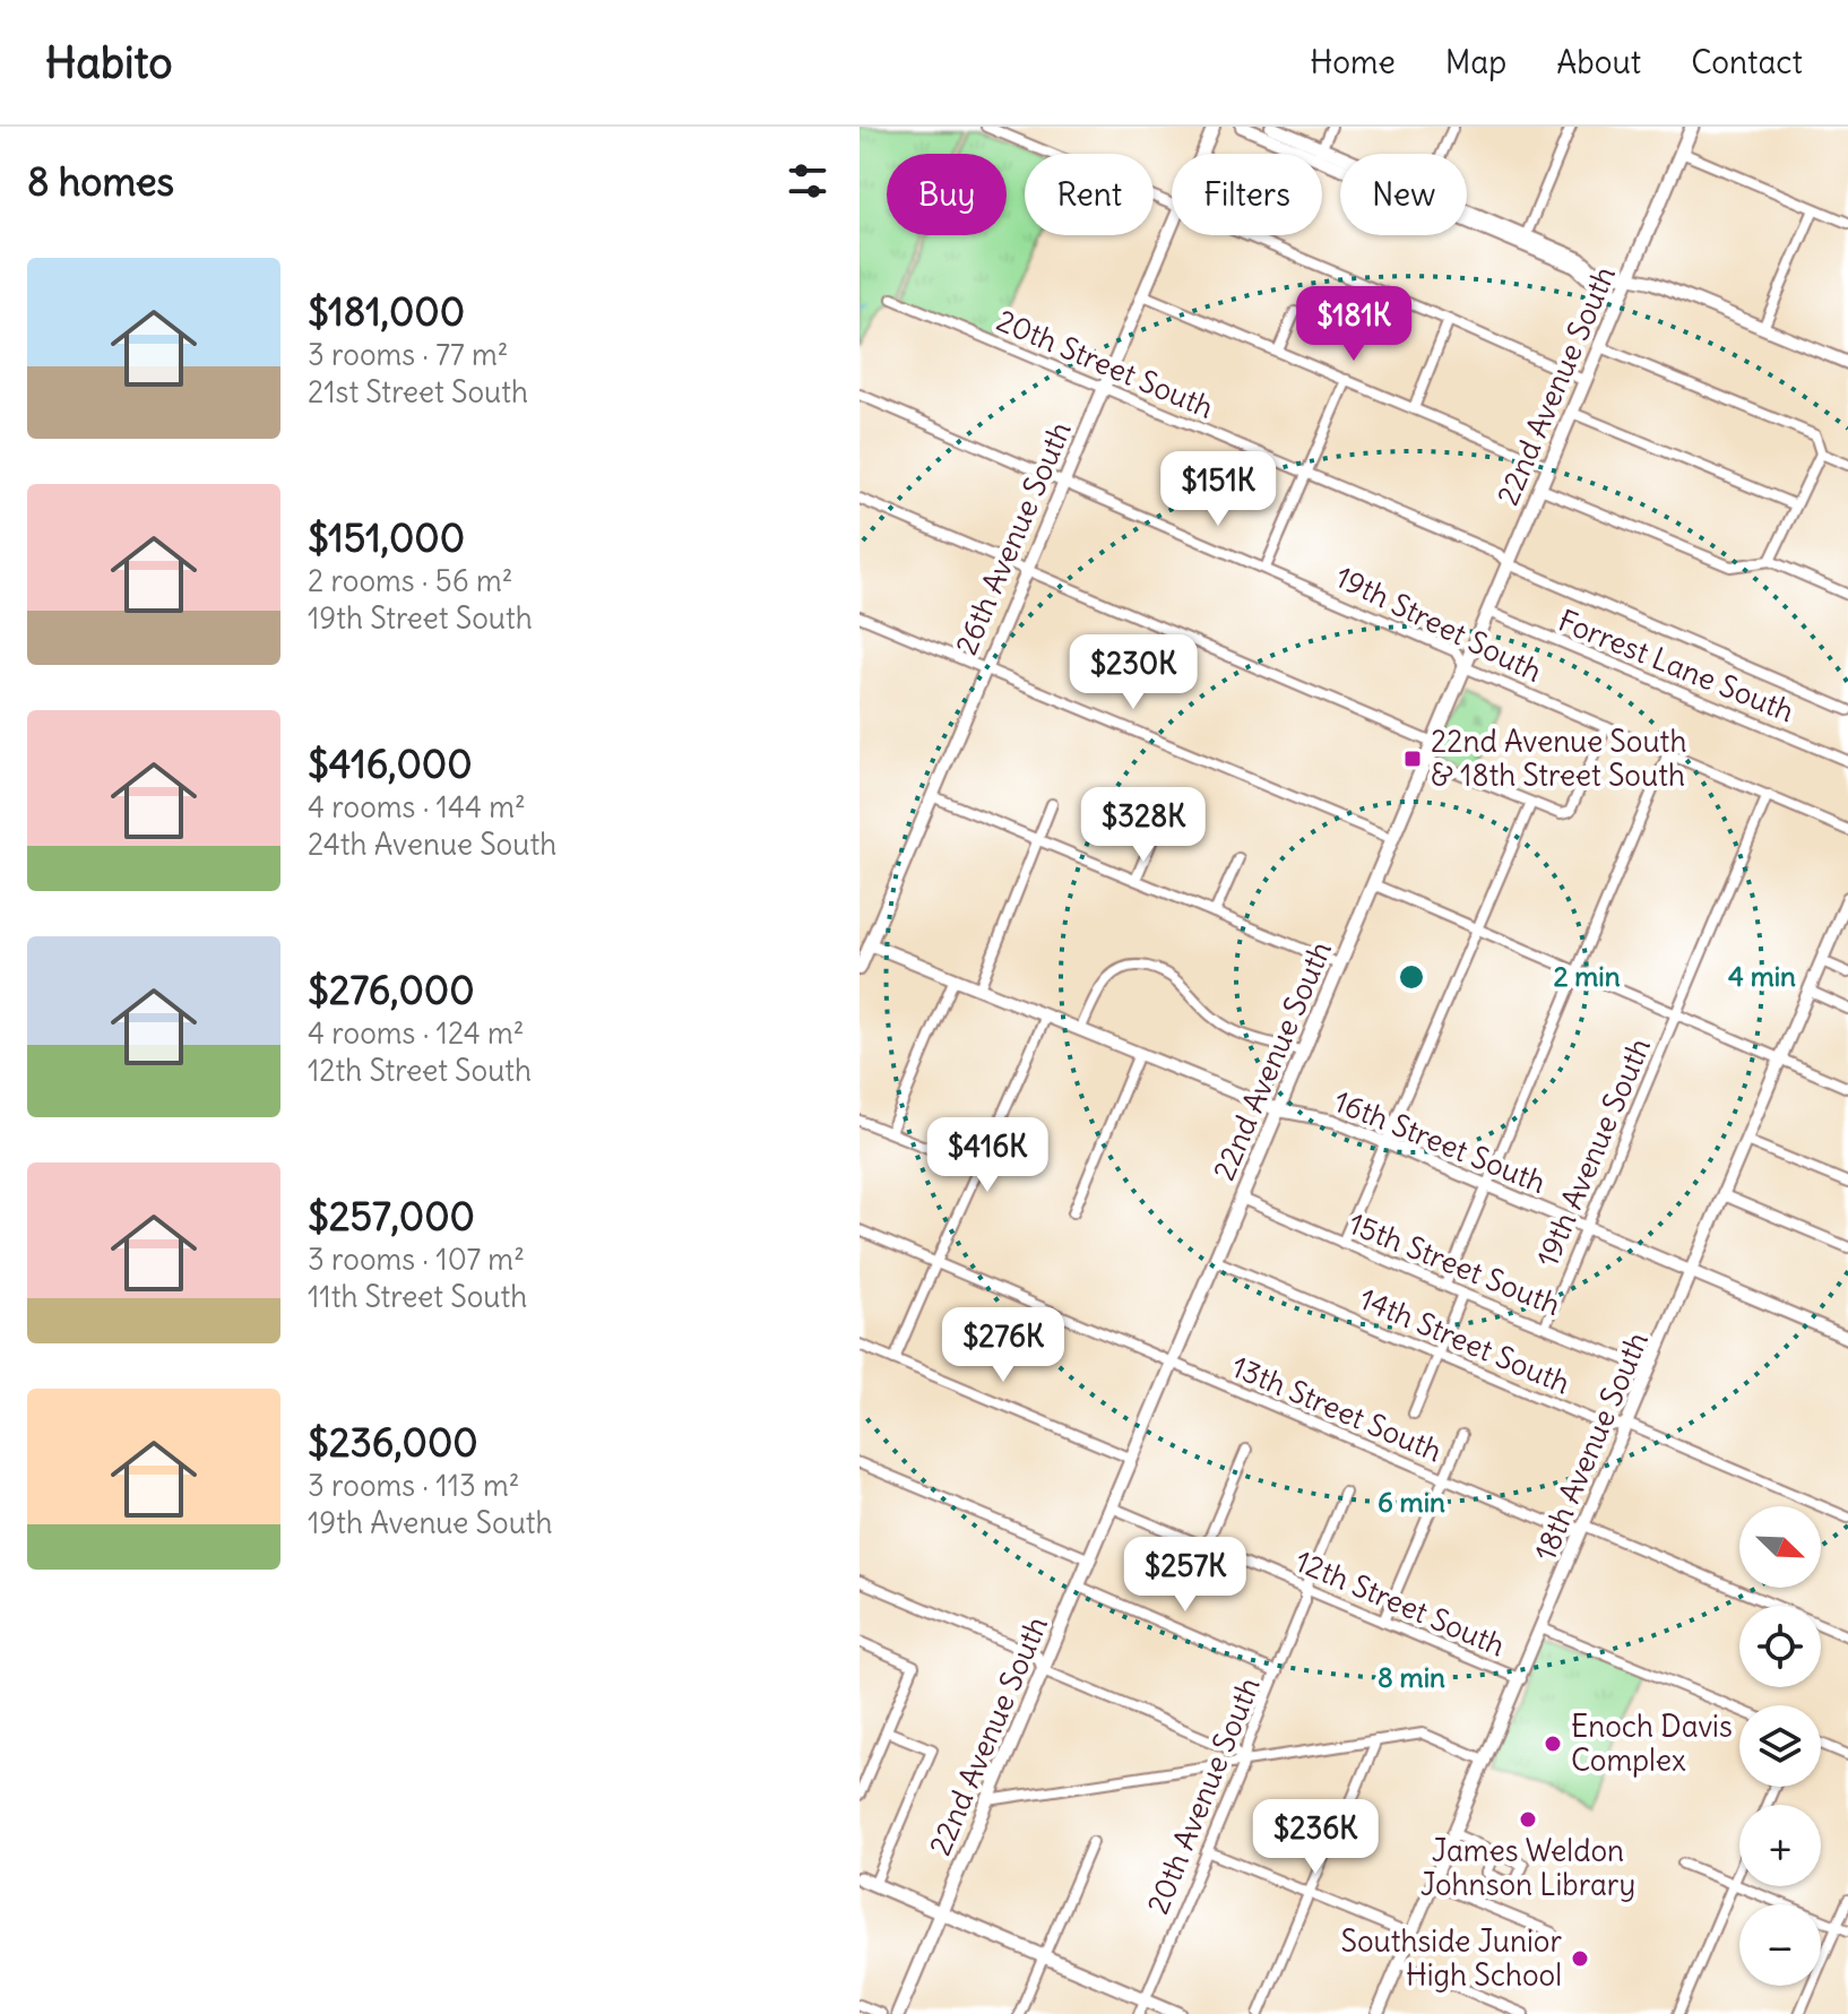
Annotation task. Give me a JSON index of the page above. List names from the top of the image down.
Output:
{
  "streets": {
    "main road": ["22nd Avenue South"],
    "street": [
      "20th Street South",
      "26th Avenue South",
      "19th Street South",
      "Forrest Lane South",
      "16th Street South",
      "19th Avenue South",
      "15th Street South",
      "14th Street South",
      "13th Street South",
      "18th Avenue South",
      "12th Street South",
      "20th Avenue South"
    ]
  },
  "crossings": [
    ["20th Street South", "22nd Avenue South"],
    ["20th Street South", "26th Avenue South"],
    ["22nd Avenue South", "19th Street South"],
    ["22nd Avenue South", "Forrest Lane South"],
    ["22nd Avenue South", "16th Street South"],
    ["22nd Avenue South", "15th Street South"],
    ["22nd Avenue South", "14th Street South"],
    ["22nd Avenue South", "13th Street South"],
    ["22nd Avenue South", "12th Street South"],
    ["26th Avenue South", "19th Street South"],
    ["26th Avenue South", "16th Street South"],
    ["19th Street South", "19th Avenue South"],
    ["16th Street South", "19th Avenue South"],
    ["16th Street South", "18th Avenue South"],
    ["19th Avenue South", "15th Street South"],
    ["15th Street South", "18th Avenue South"],
    ["14th Street South", "18th Avenue South"],
    ["13th Street South", "18th Avenue South"],
    ["18th Avenue South", "12th Street South"],
    ["12th Street South", "20th Avenue South"]
  ],
  "places": {
    "transit": ["22nd Avenue South & 18th Street South"],
    "other": ["Enoch Davis Complex", "James Weldon Johnson Library", "Southside Junior High School"]
  },
  "north": "bottom right",
  "page": {
    "header": "Habito",
    "nav": [
      "Home",
      "Map",
      "About",
      "Contact"
    ],
    "heading": "8 homes",
    "chip": [
      "Buy",
      "Rent",
      "Filters",
      "New"
    ],
    "list": [
      {
        "name": "$181,000",
        "note": "3 rooms · 77 m² · 21st Street South"
      },
      {
        "name": "$151,000",
        "note": "2 rooms · 56 m² · 19th Street South"
      },
      {
        "name": "$416,000",
        "note": "4 rooms · 144 m² · 24th Avenue South"
      },
      {
        "name": "$276,000",
        "note": "4 rooms · 124 m² · 12th Street South"
      },
      {
        "name": "$257,000",
        "note": "3 rooms · 107 m² · 11th Street South"
      },
      {
        "name": "$236,000",
        "note": "3 rooms · 113 m² · 19th Avenue South"
      }
    ],
    "price": [
      "$181K",
      "$151K",
      "$230K",
      "$328K",
      "$416K",
      "$276K",
      "$257K",
      "$236K"
    ],
    "map_buttons": ["+", "−"]
  },
  "rings": [
    "2 min",
    "4 min",
    "6 min",
    "8 min"
  ]
}
